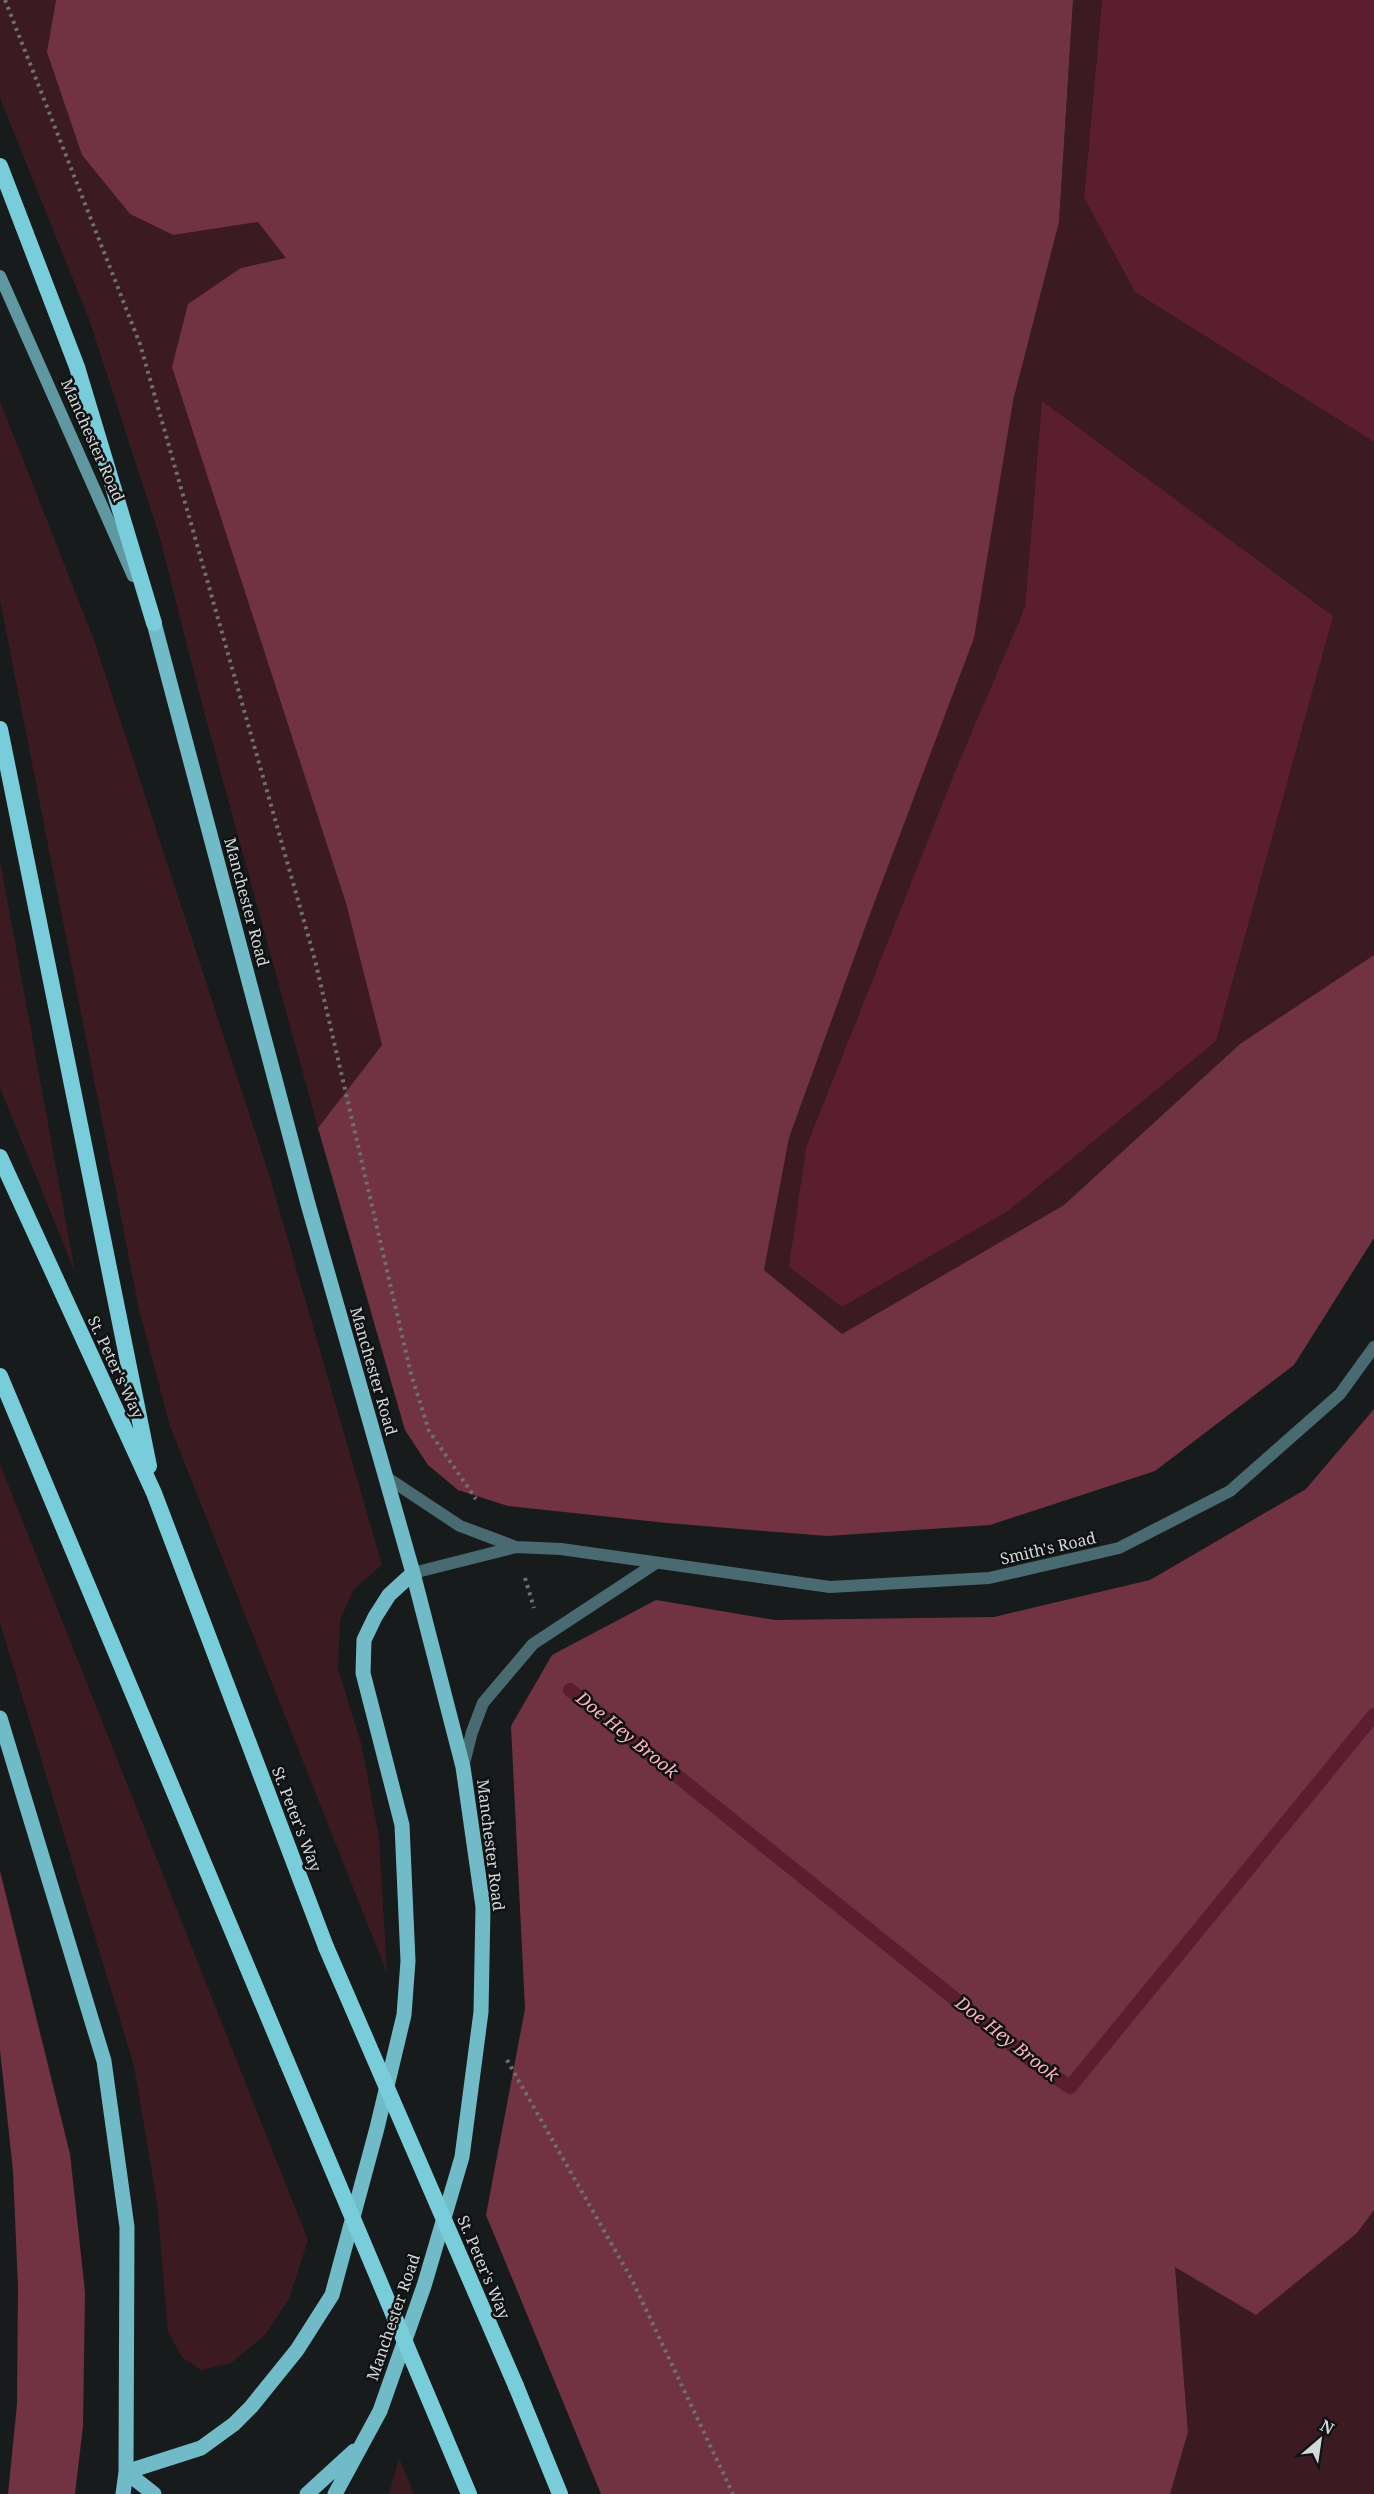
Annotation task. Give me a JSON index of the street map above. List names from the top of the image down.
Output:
{
  "streets": {
    "highway": ["St. Peter's Way"],
    "main road": ["Manchester Road"],
    "street": ["Smith's Road"]
  },
  "crossings": [
    ["Manchester Road", "Smith's Road"]
  ],
  "water": ["Doe Hey Brook"],
  "north": "top right"
}
